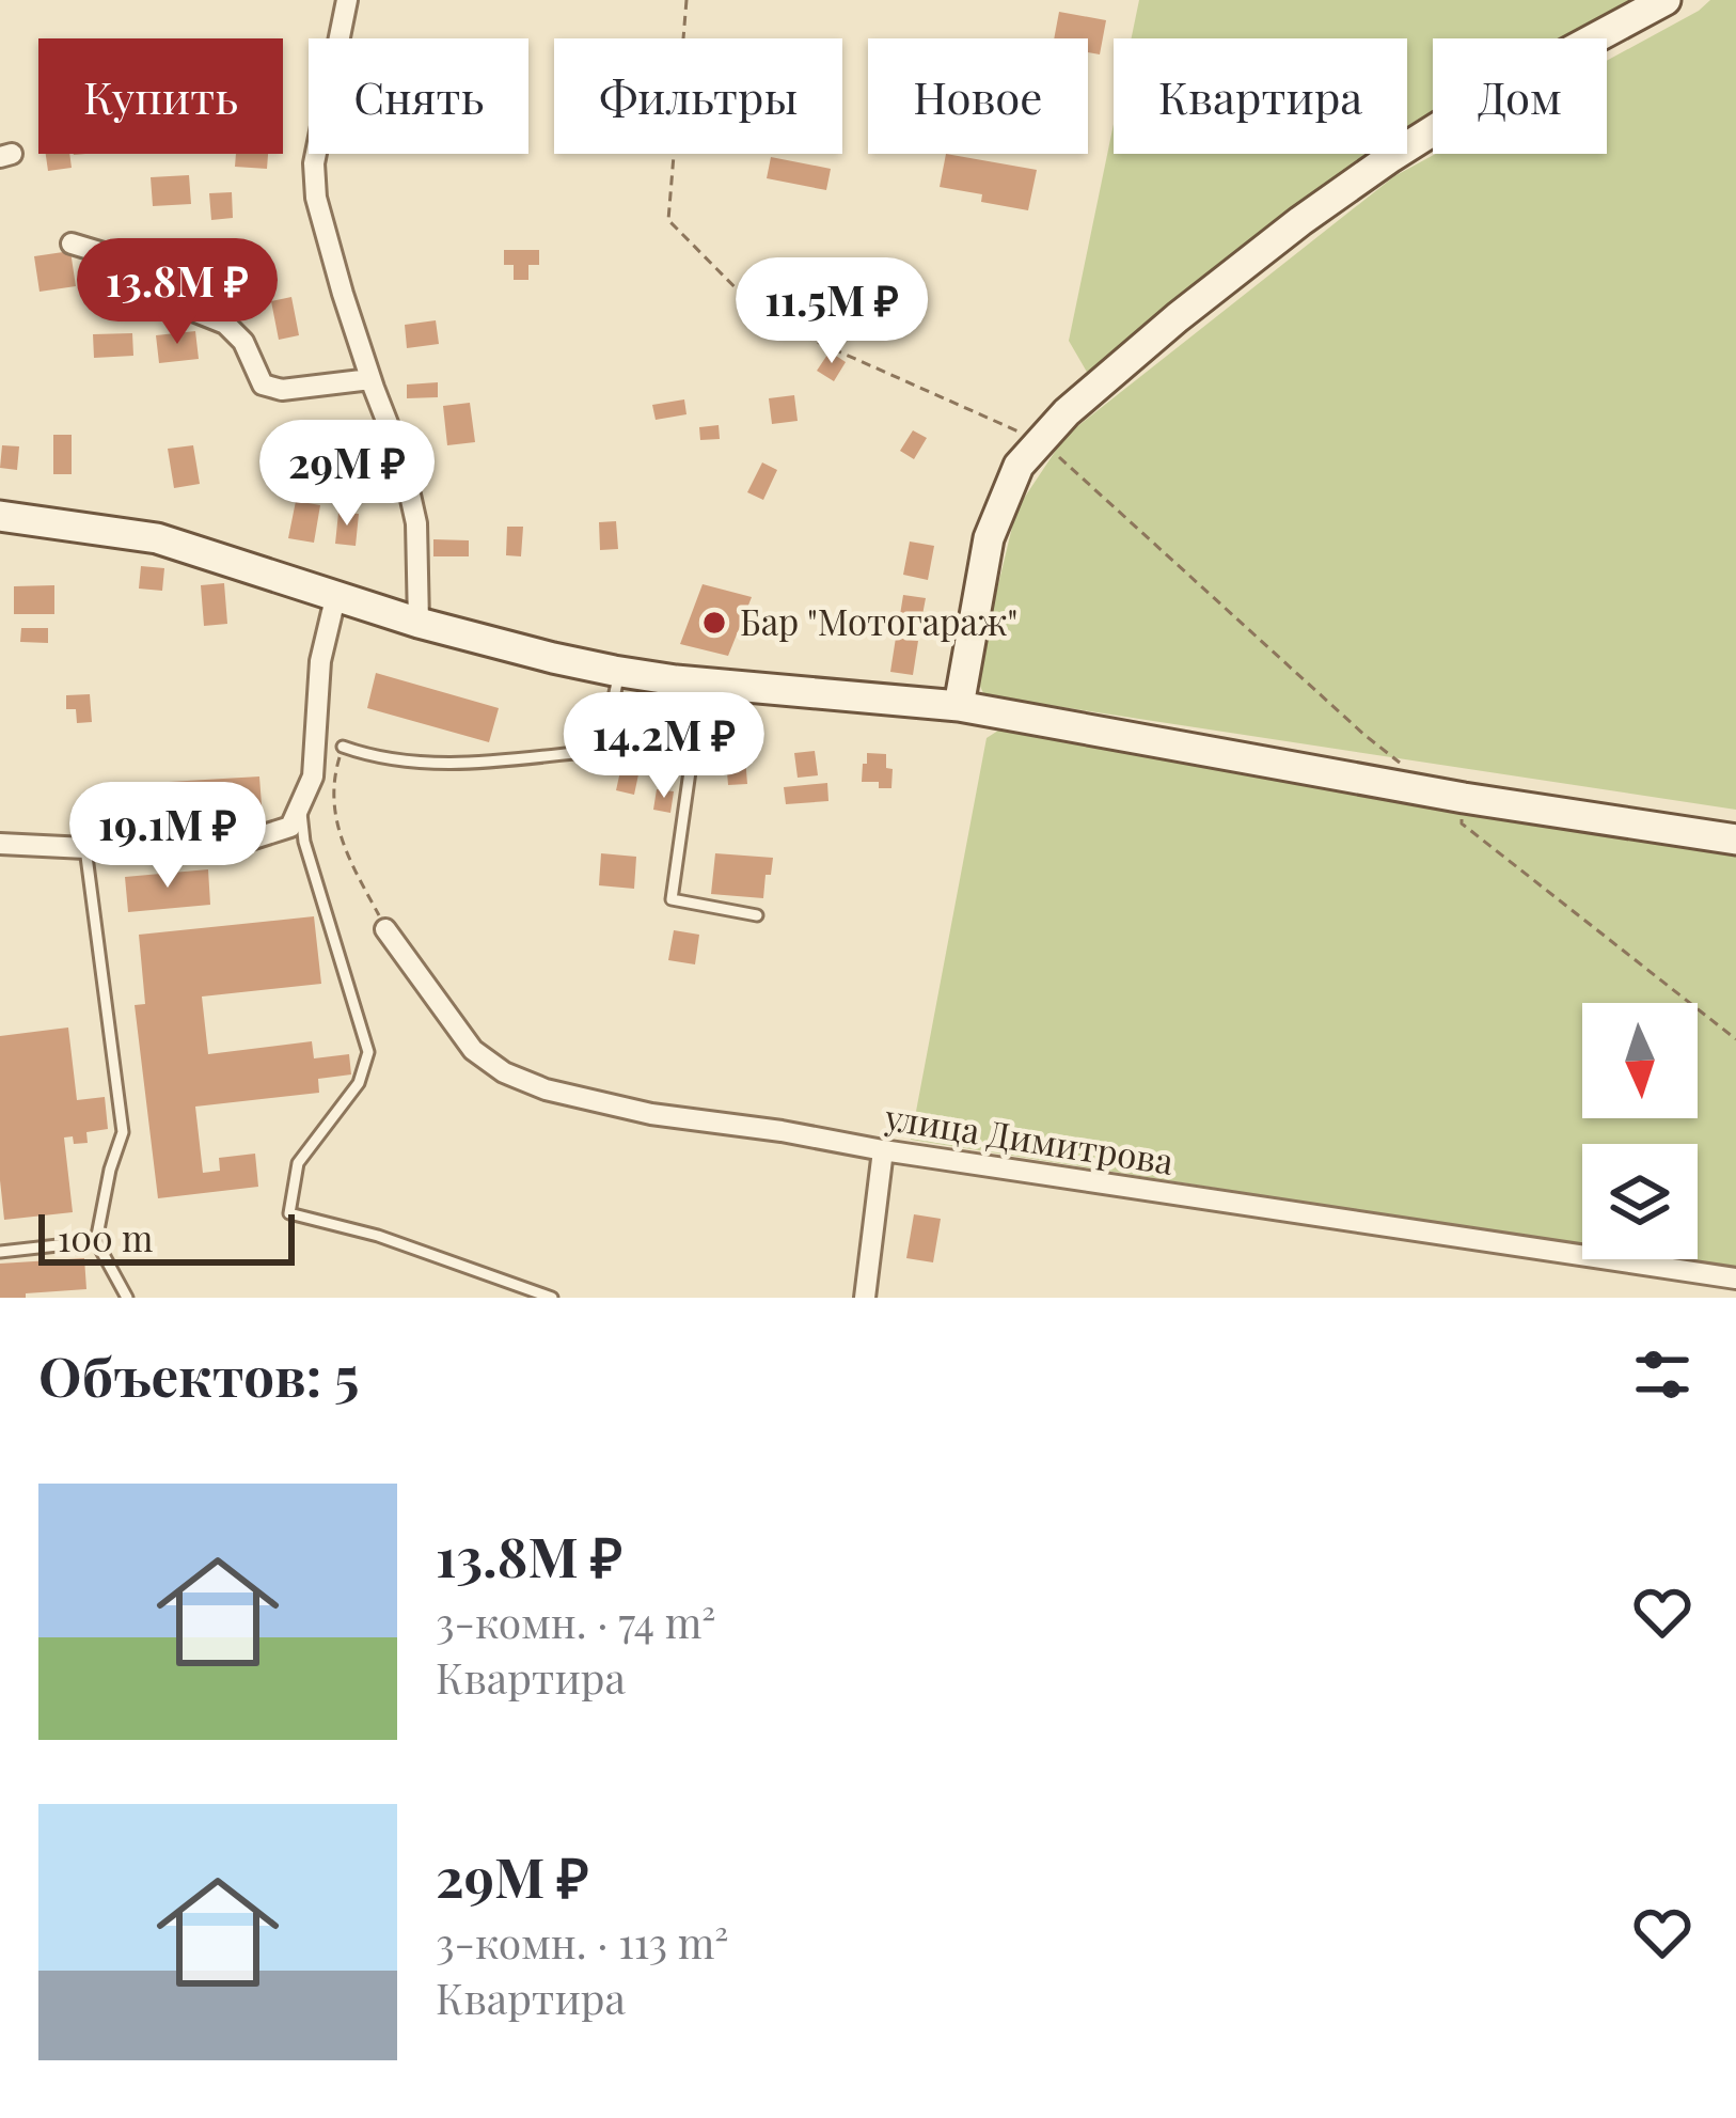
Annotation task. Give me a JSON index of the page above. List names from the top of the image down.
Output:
{
  "streets": {
    "street": ["улица Димитрова"]
  },
  "places": ["Бар \"Мотогараж\""],
  "scale_bar": "100 m",
  "north": "bottom",
  "page": {
    "chip": [
      "Купить",
      "Снять",
      "Фильтры",
      "Новое",
      "Квартира",
      "Дом"
    ],
    "price": [
      "13.8M ₽",
      "11.5M ₽",
      "29M ₽",
      "14.2M ₽",
      "19.1M ₽"
    ],
    "scale": "100 m",
    "heading": "Объектов: 5",
    "list": [
      {
        "name": "13.8M ₽",
        "note": "3-комн. · 74 m² · Квартира"
      },
      {
        "name": "29M ₽",
        "note": "3-комн. · 113 m² · Квартира"
      }
    ]
  }
}
